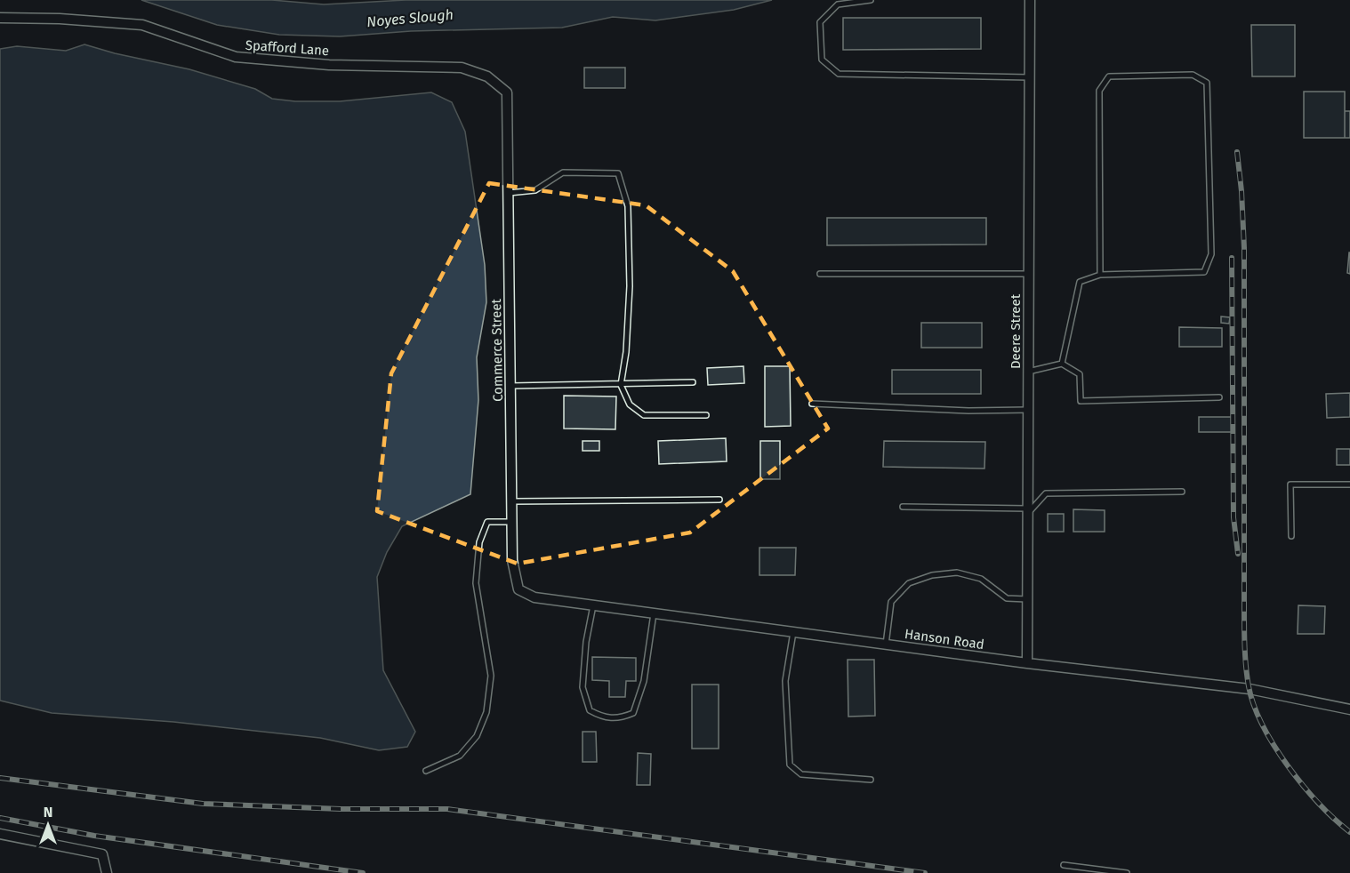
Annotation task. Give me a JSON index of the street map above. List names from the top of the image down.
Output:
{
  "streets": {
    "street": [
      "Spafford Lane",
      "Deere Street",
      "Commerce Street",
      "Hanson Road"
    ]
  },
  "crossings": [
    ["Spafford Lane", "Commerce Street"],
    ["Deere Street", "Hanson Road"],
    ["Commerce Street", "Hanson Road"]
  ],
  "water": ["Noyes Slough"],
  "north": "top"
}
